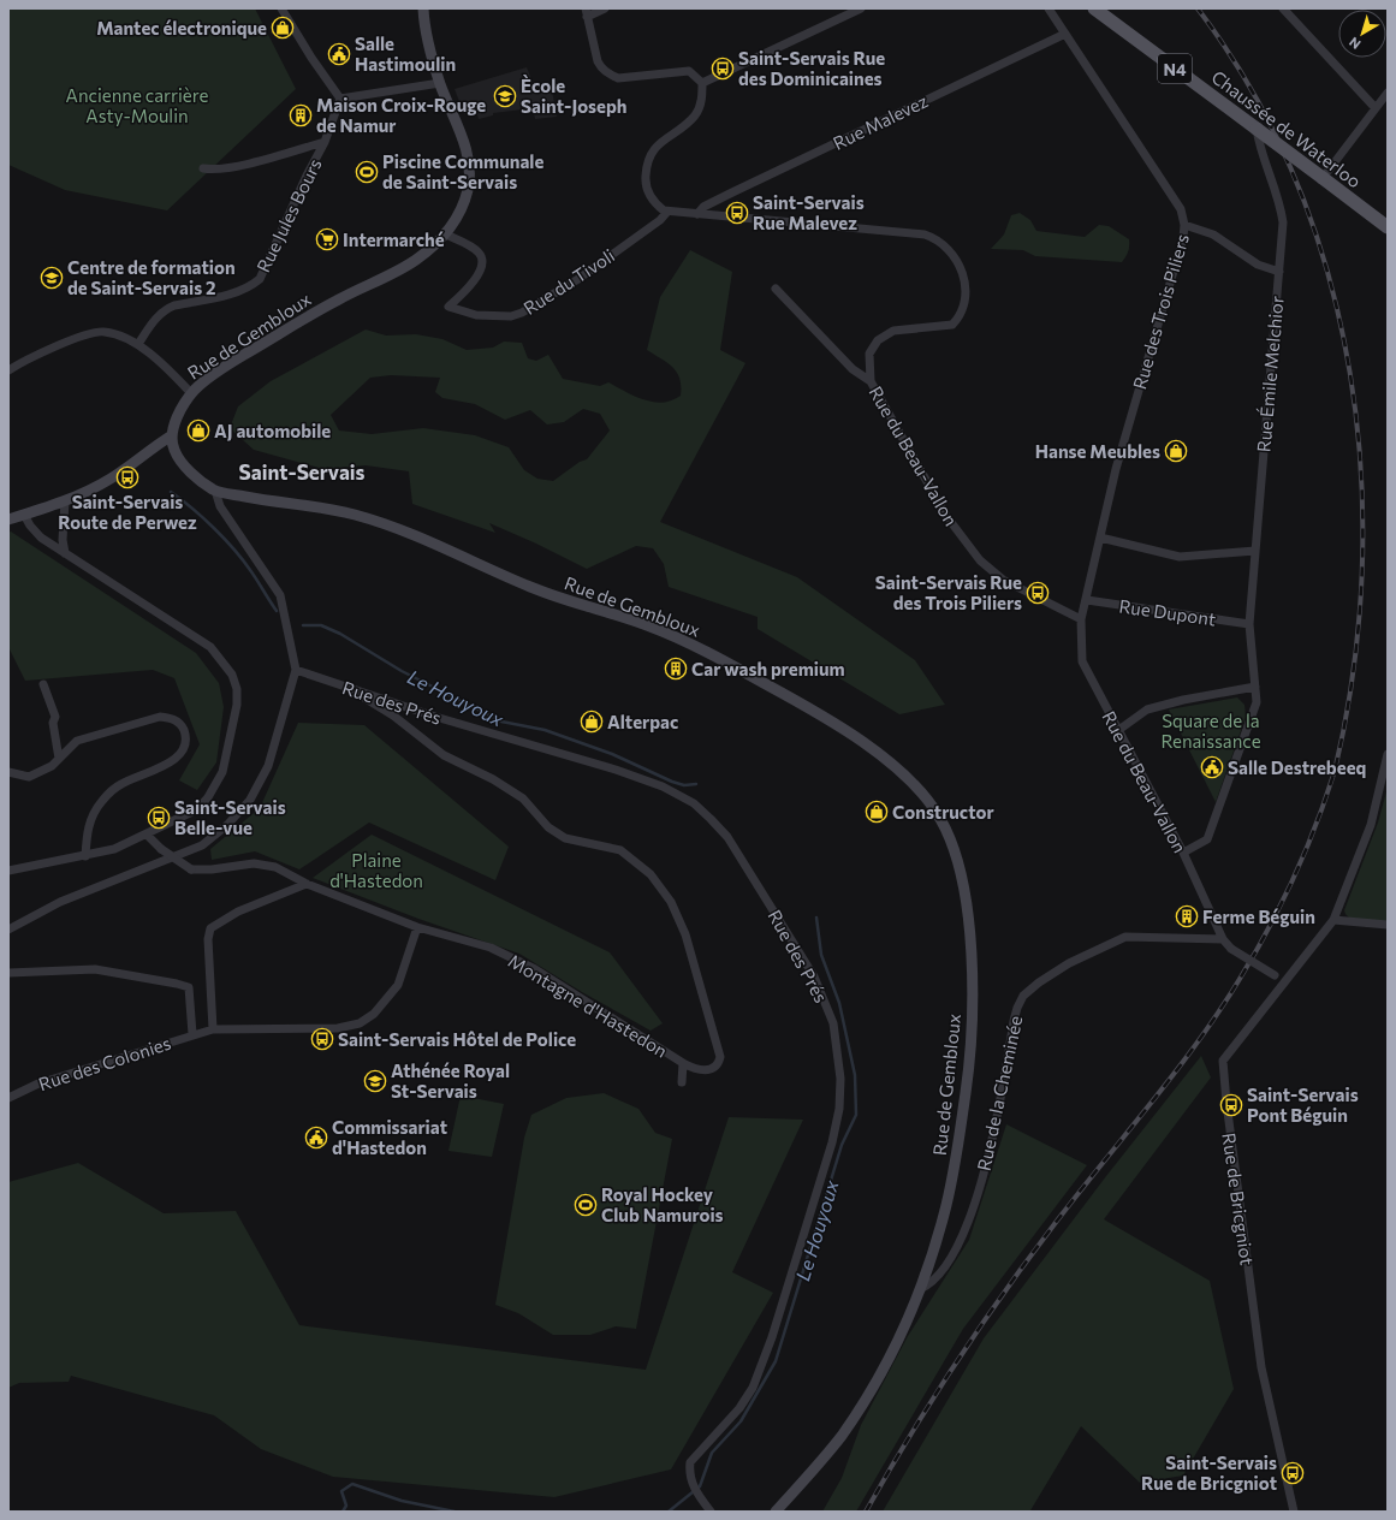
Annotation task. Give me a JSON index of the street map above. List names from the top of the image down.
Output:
{
  "streets": {
    "main road": ["N4", "Chaussée de Waterloo", "Rue de Gembloux"],
    "street": [
      "Rue Malevez",
      "Rue Jules Bours",
      "Rue du Tivoli",
      "Rue des Trois Piliers",
      "Rue Émile Melchior",
      "Rue du Beau-Vallon",
      "Rue Dupont",
      "Rue des Prés",
      "Montagne d'Hastedon",
      "Rue des Colonies",
      "Rue de la Cheminée",
      "Rue de Bricgniot"
    ]
  },
  "crossings": [
    ["Rue Malevez", "Rue des Trois Piliers"],
    ["Rue Malevez", "Rue du Beau-Vallon"],
    ["Chaussée de Waterloo", "Rue Émile Melchior"],
    ["Rue du Tivoli", "Rue de Gembloux"],
    ["Rue du Tivoli", "Rue du Beau-Vallon"],
    ["Rue des Trois Piliers", "Rue du Beau-Vallon"],
    ["Rue des Trois Piliers", "Rue Dupont"],
    ["Rue de Gembloux", "Rue de la Cheminée"],
    ["Rue Émile Melchior", "Rue du Beau-Vallon"],
    ["Rue Émile Melchior", "Rue Dupont"],
    ["Rue du Beau-Vallon", "Rue de la Cheminée"],
    ["Rue des Prés", "Montagne d'Hastedon"],
    ["Montagne d'Hastedon", "Rue des Colonies"]
  ],
  "districts": ["Saint-Servais"],
  "water": ["Le Houyoux"],
  "parks": ["Ancienne carrière Asty-Moulin", "Square de la Renaissance", "Plaine d'Hastedon"],
  "places": {
    "shop": [
      "Mantec électronique",
      "AJ automobile",
      "Hanse Meubles",
      "Alterpac",
      "Constructor"
    ],
    "public building": ["Salle Hastimoulin", "Salle Destrebeeq", "Commissariat d'Hastedon"],
    "bus stop": [
      "Saint-Servais Rue des Dominicaines",
      "Saint-Servais Rue Malevez",
      "Saint-Servais Route de Perwez",
      "Saint-Servais Rue des Trois Piliers",
      "Saint-Servais Belle-vue",
      "Saint-Servais Hôtel de Police",
      "Saint-Servais Pont Béguin",
      "Saint-Servais Rue de Bricgniot"
    ],
    "school or university": ["Ècole Saint-Joseph", "Centre de formation de Saint-Servais 2", "Athénée Royal St-Servais"],
    "building": ["Maison Croix-Rouge de Namur", "Car wash premium", "Ferme Béguin"],
    "sports": ["Piscine Communale de Saint-Servais", "Royal Hockey Club Namurois"],
    "supermarket": ["Intermarché"]
  },
  "north": "bottom left"
}
